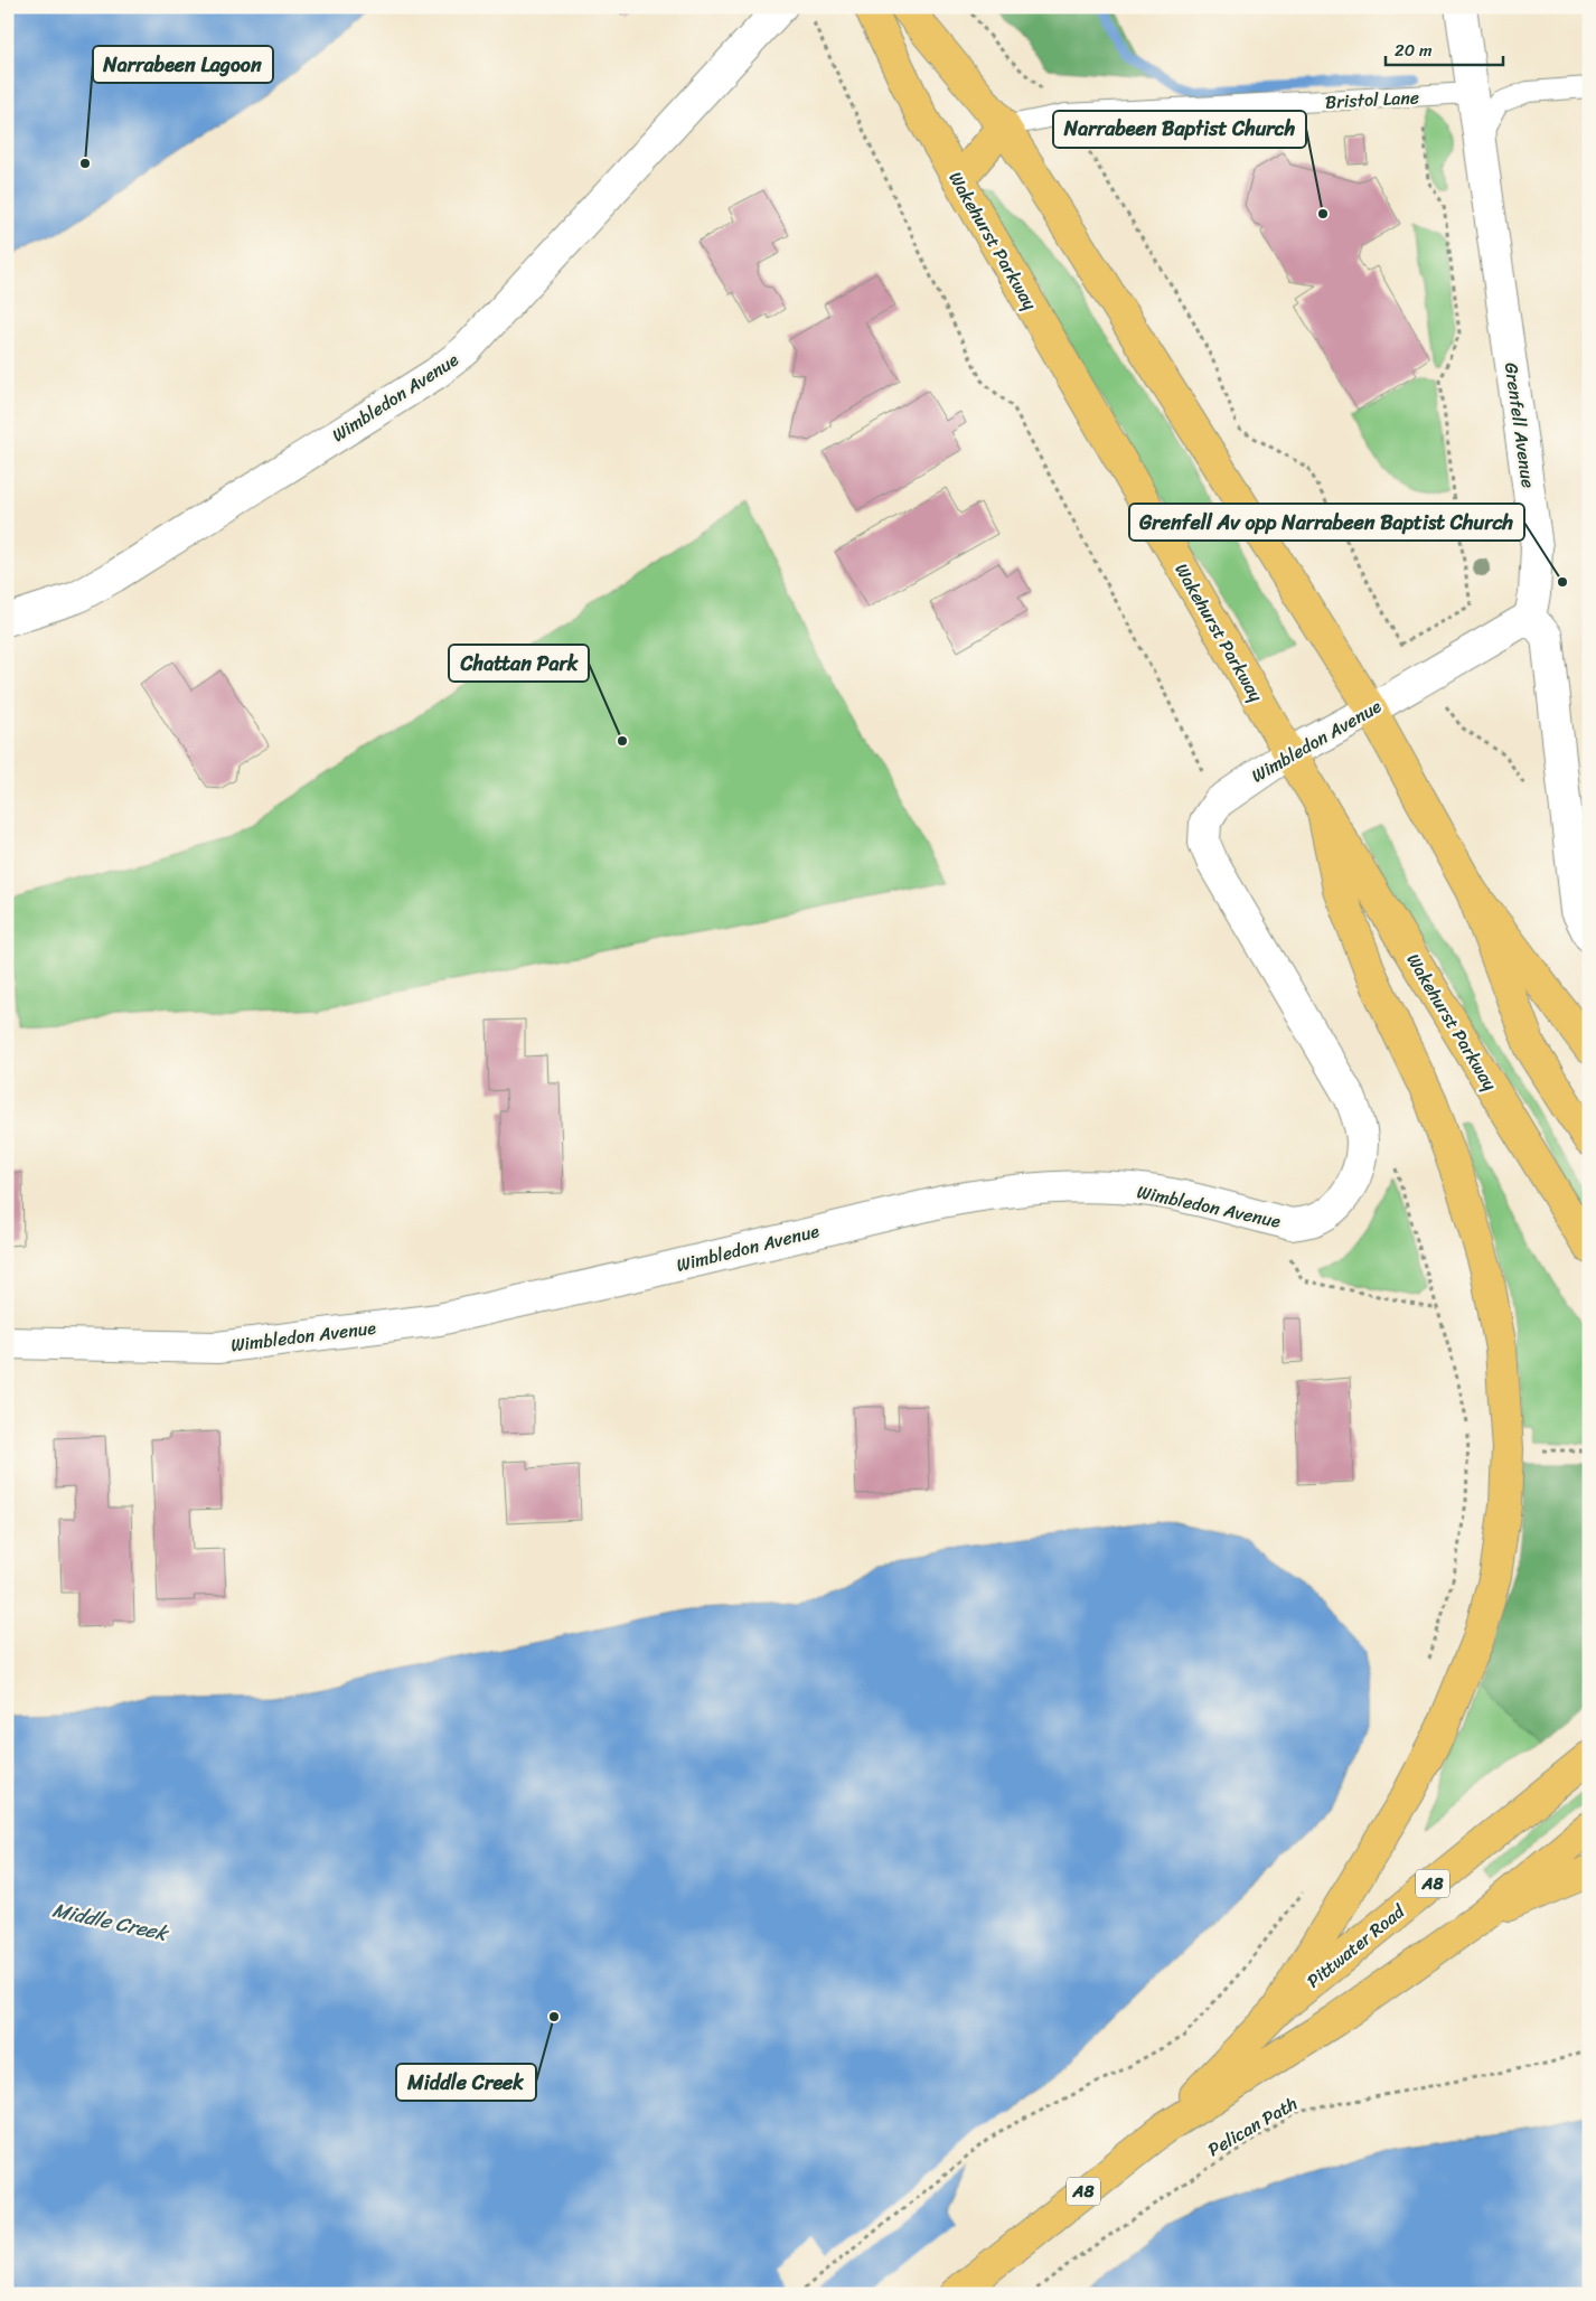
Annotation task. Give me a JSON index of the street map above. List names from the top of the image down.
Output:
{
  "streets": {
    "main road": ["Wakehurst Parkway", "A8", "Pittwater Road"],
    "street": ["Wimbledon Avenue", "Grenfell Avenue"],
    "lane": ["Bristol Lane"],
    "path": ["Pelican Path"]
  },
  "crossings": [
    ["Bristol Lane", "Grenfell Avenue"],
    ["Wakehurst Parkway", "Wimbledon Avenue"],
    ["Wimbledon Avenue", "Grenfell Avenue"]
  ],
  "water": ["Middle Creek"],
  "places": [
    "Narrabeen Lagoon",
    "Narrabeen Baptist Church",
    "Grenfell Av opp Narrabeen Baptist Church",
    "Chattan Park",
    "Middle Creek"
  ],
  "scale_bar": "20 m"
}
